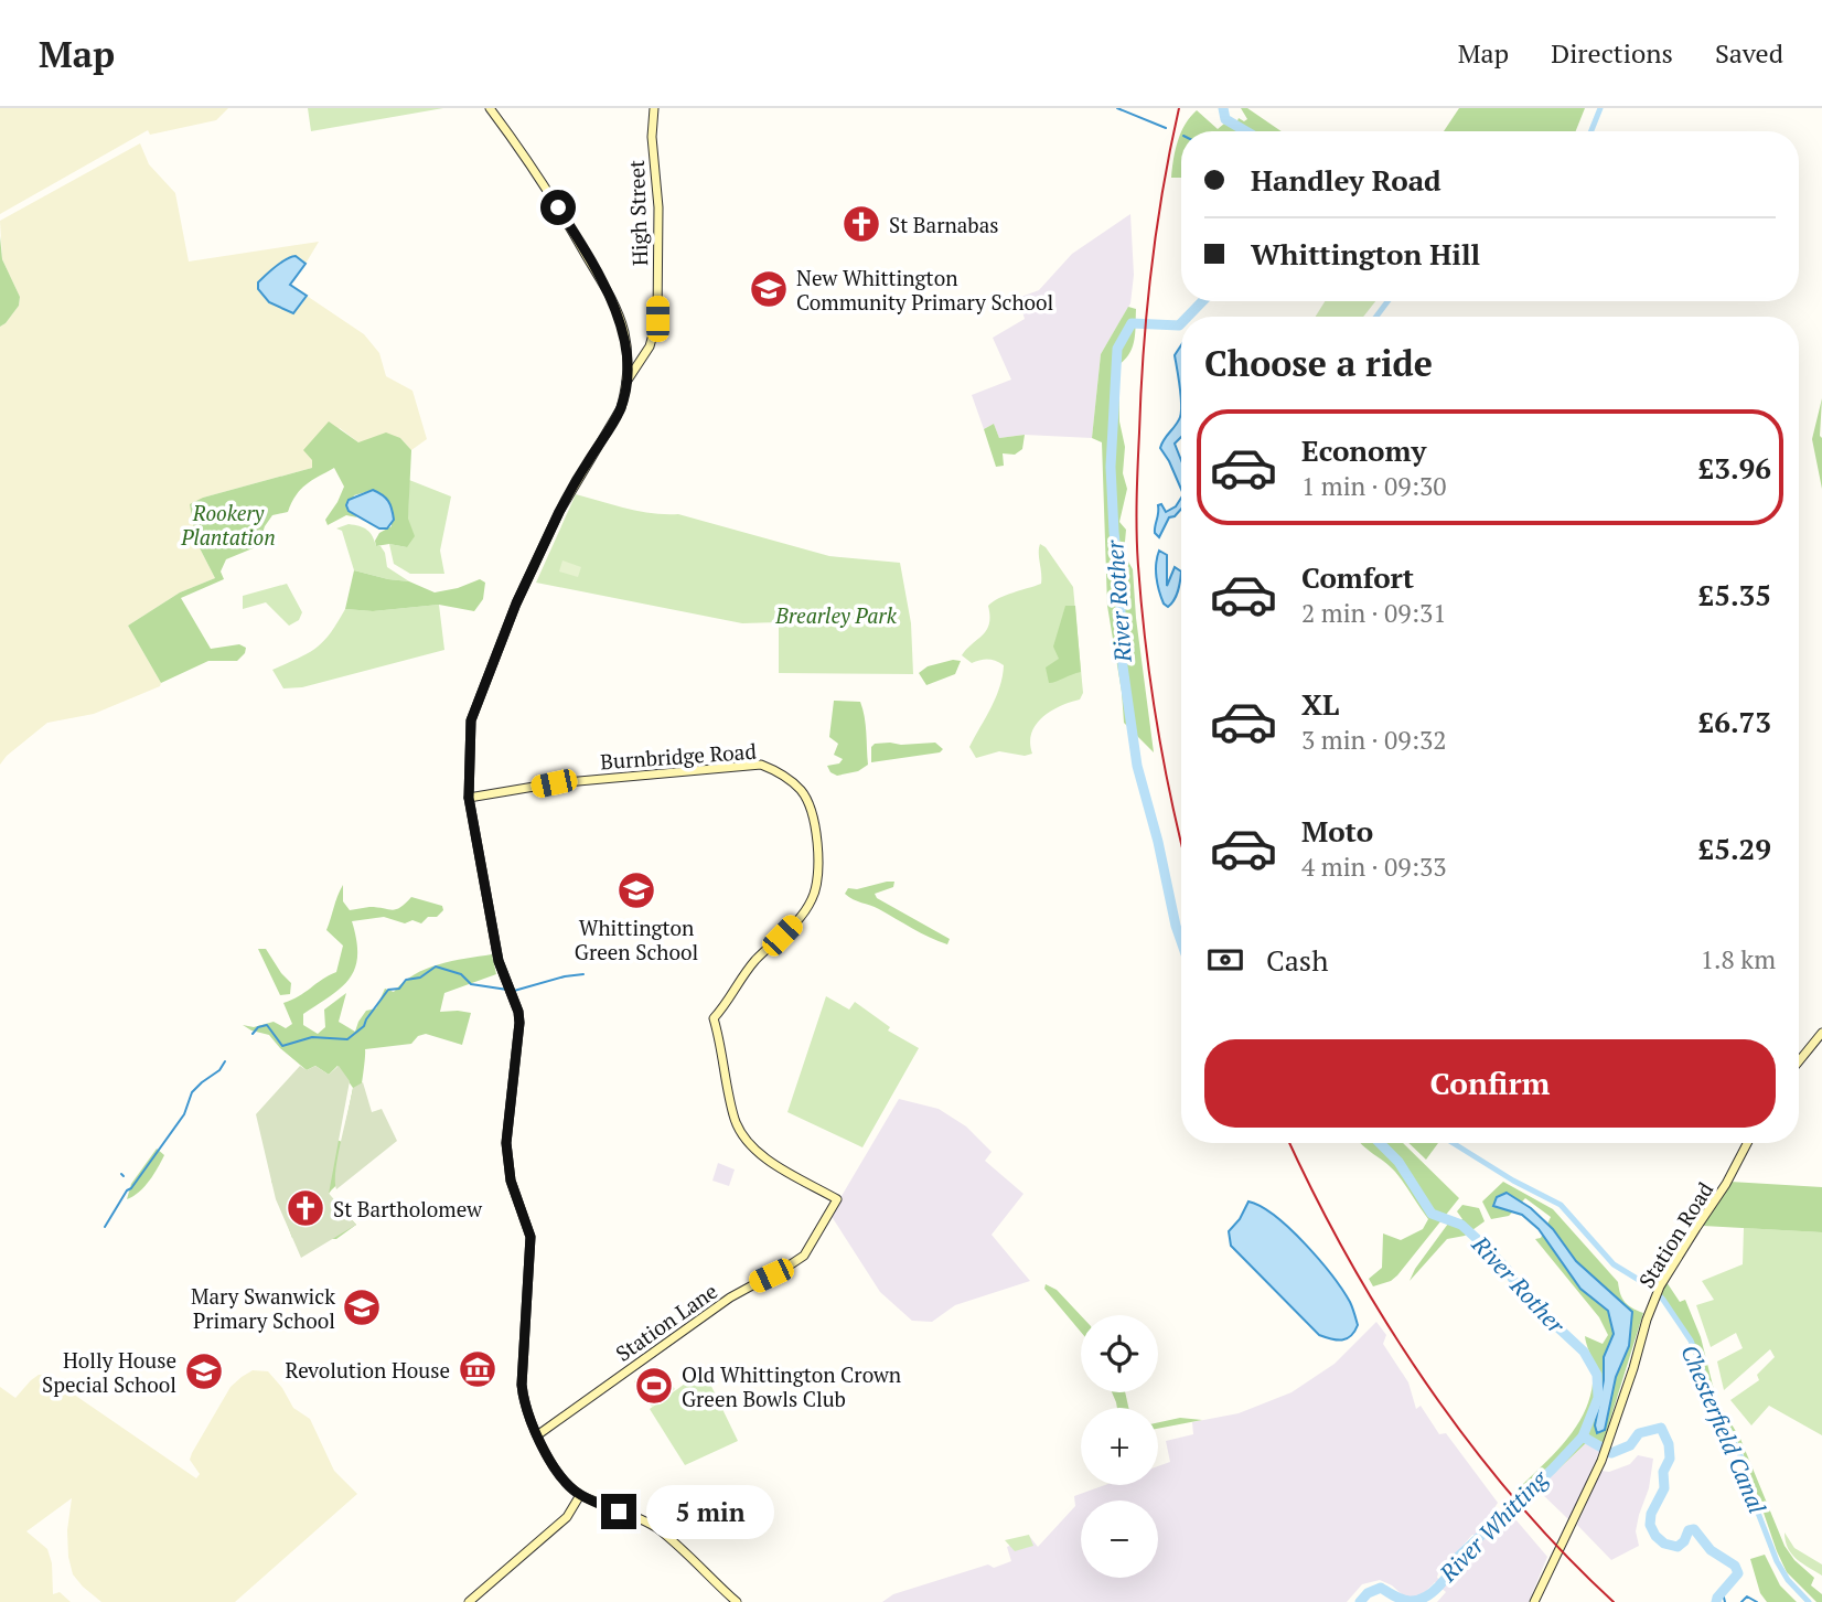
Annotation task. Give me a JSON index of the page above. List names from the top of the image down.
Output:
{
  "streets": {
    "main road": [
      "High Street",
      "Burnbridge Road",
      "Station Road",
      "Station Lane"
    ]
  },
  "crossings": [
    ["High Street", "Burnbridge Road"],
    ["High Street", "Station Lane"],
    ["Burnbridge Road", "Station Lane"]
  ],
  "water": ["River Rother", "Chesterfield Canal", "River Whitting"],
  "parks": ["Rookery Plantation", "Brearley Park"],
  "places": {
    "church": ["St Barnabas", "St Bartholomew"],
    "school or university": [
      "New Whittington Community Primary School",
      "Whittington Green School",
      "Mary Swanwick Primary School",
      "Holly House Special School"
    ],
    "museum": ["Revolution House"],
    "sports": ["Old Whittington Crown Green Bowls Club"]
  },
  "page": {
    "header": "Map",
    "nav": ["Map", "Directions", "Saved"],
    "banner": ["Handley Road", "Whittington Hill"],
    "heading": "Choose a ride",
    "list": [
      {
        "name": "Economy",
        "note": "1 min · 09:30",
        "value": "£3.96"
      },
      {
        "name": "Comfort",
        "note": "2 min · 09:31",
        "value": "£5.35"
      },
      {
        "name": "XL",
        "note": "3 min · 09:32",
        "value": "£6.73"
      },
      {
        "name": "Moto",
        "note": "4 min · 09:33",
        "value": "£5.29"
      }
    ],
    "pay": ["Cash", "1.8 km"],
    "buttons": "Confirm",
    "map_buttons": ["+", "−"],
    "bubble": "5 min"
  }
}
